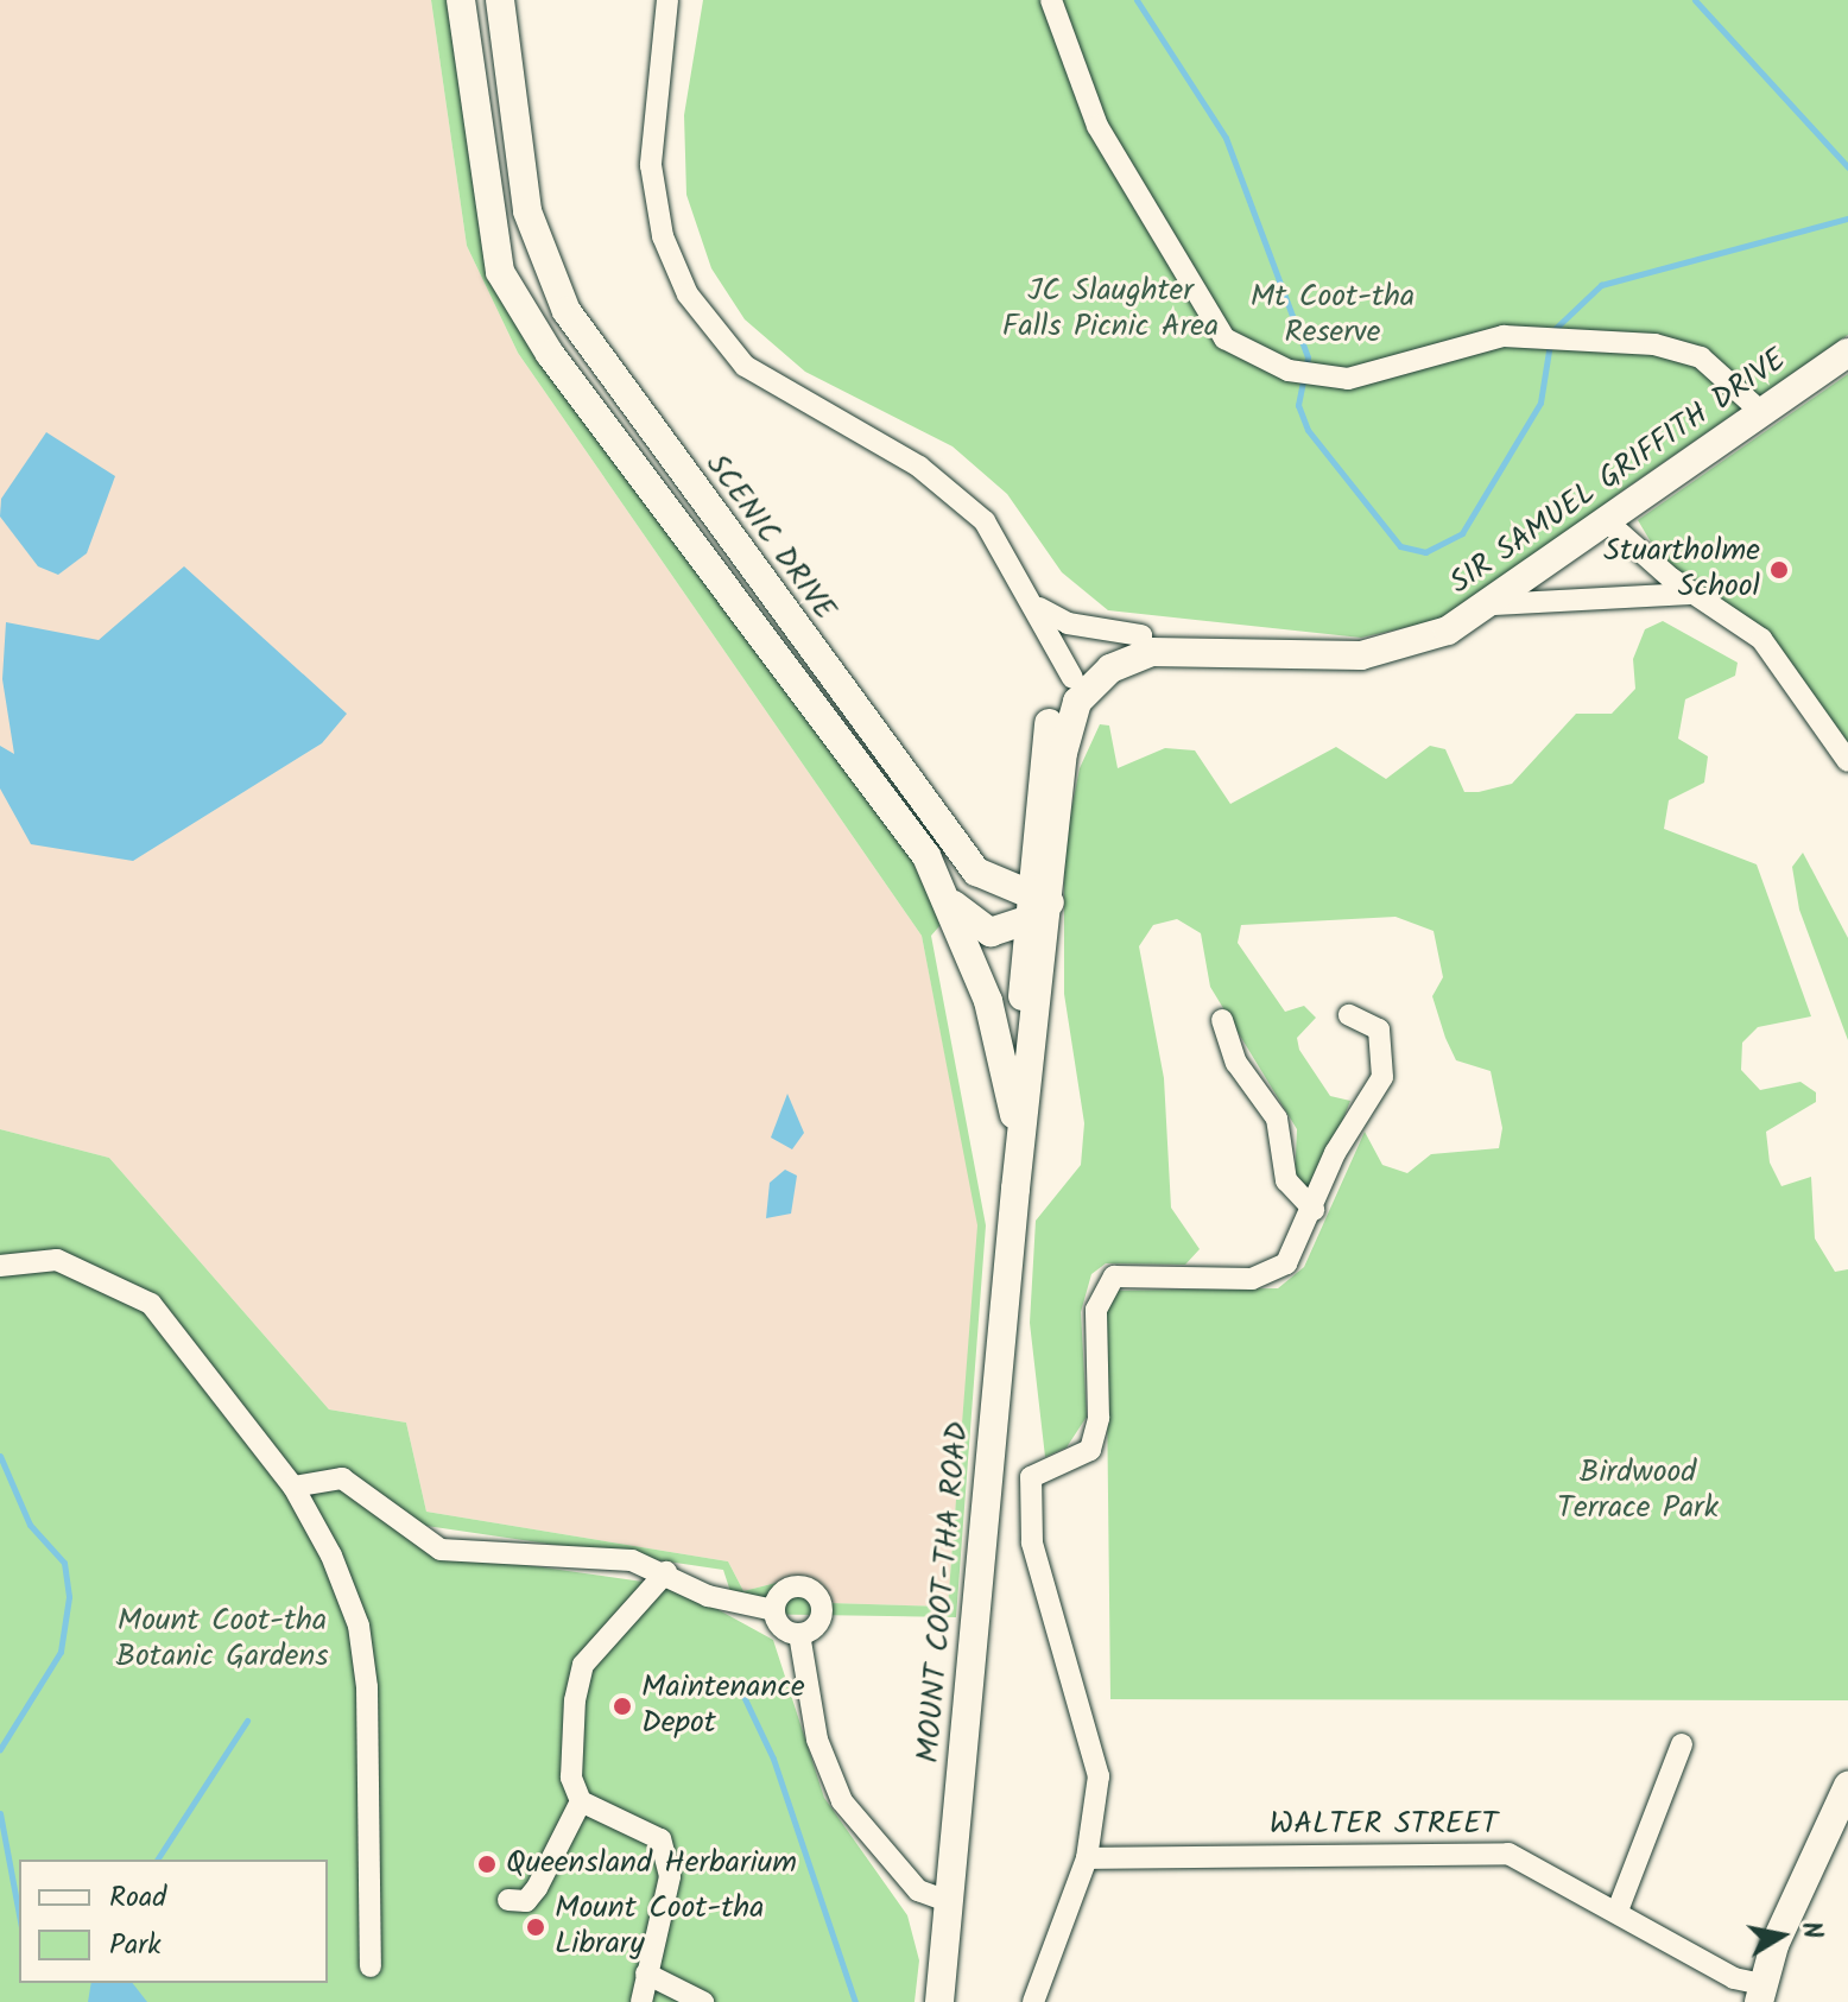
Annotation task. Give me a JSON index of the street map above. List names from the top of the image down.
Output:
{
  "streets": {
    "main road": ["SIR SAMUEL GRIFFITH DRIVE", "SCENIC DRIVE", "MOUNT COOT-THA ROAD"],
    "street": ["WALTER STREET"]
  },
  "crossings": [
    ["SIR SAMUEL GRIFFITH DRIVE", "SCENIC DRIVE"],
    ["SIR SAMUEL GRIFFITH DRIVE", "MOUNT COOT-THA ROAD"],
    ["SCENIC DRIVE", "MOUNT COOT-THA ROAD"]
  ],
  "parks": [
    "JC Slaughter Falls Picnic Area",
    "Mt Coot-tha Reserve",
    "Birdwood Terrace Park",
    "Mount Coot-tha Botanic Gardens"
  ],
  "places": [
    "Stuartholme School",
    "Maintenance Depot",
    "Queensland Herbarium",
    "Mount Coot-tha Library"
  ],
  "legend": ["Road", "Park"],
  "north": "right"
}
